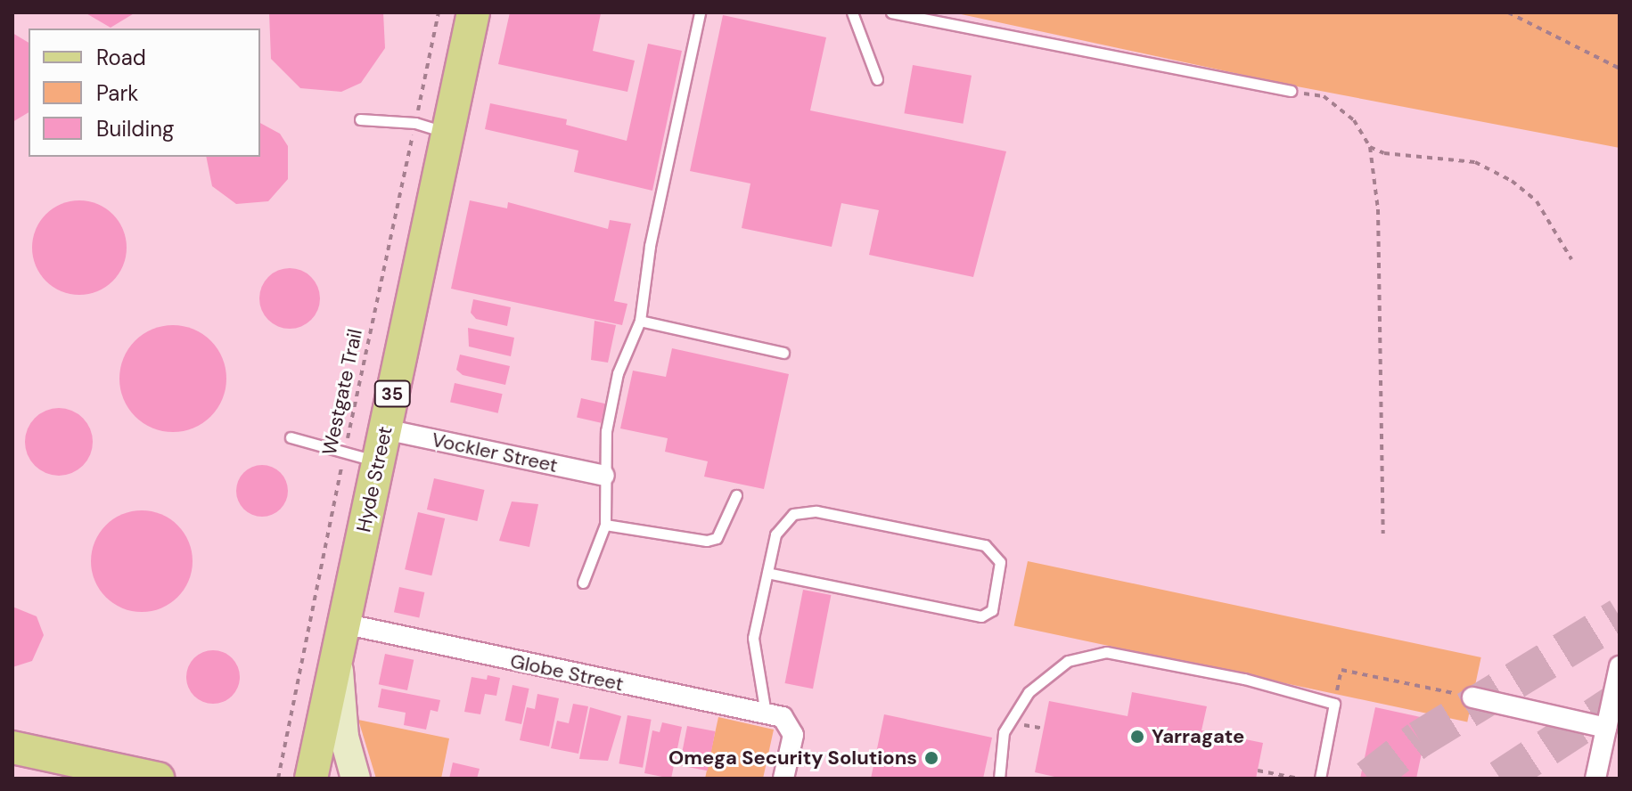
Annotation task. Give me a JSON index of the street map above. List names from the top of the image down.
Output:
{
  "streets": {
    "main road": ["35", "Hyde Street"],
    "street": ["Vockler Street", "Globe Street"],
    "path": ["Westgate Trail"]
  },
  "crossings": [
    ["Vockler Street", "Hyde Street"],
    ["Hyde Street", "Globe Street"]
  ],
  "places": ["Yarragate", "Omega Security Solutions"],
  "legend": ["Road", "Park", "Building"]
}
